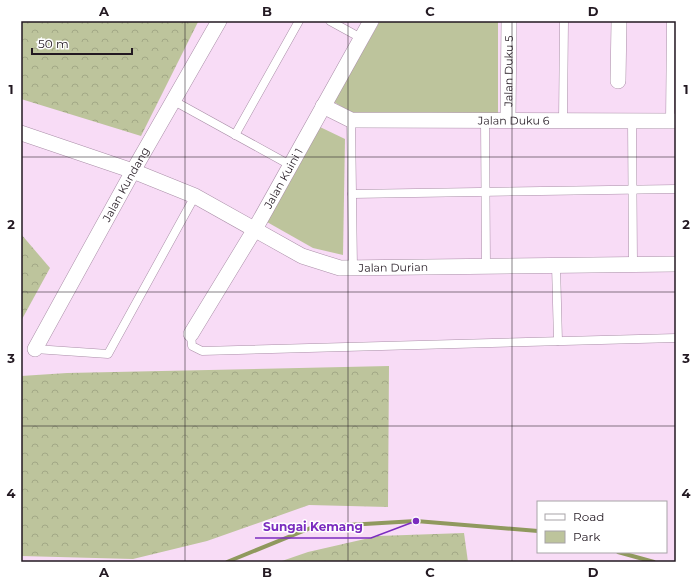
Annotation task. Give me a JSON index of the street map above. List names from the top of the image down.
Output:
{
  "streets": {
    "street": [
      "Jalan Duku 5",
      "Jalan Duku 6",
      "Jalan Kuini 1",
      "Jalan Kundang",
      "Jalan Durian"
    ]
  },
  "crossings": [
    ["Jalan Duku 5", "Jalan Duku 6"],
    ["Jalan Kuini 1", "Jalan Durian"],
    ["Jalan Kundang", "Jalan Durian"]
  ],
  "places": ["Sungai Kemang"],
  "legend": ["Road", "Park"],
  "scale_bar": "50 m",
  "grid": {
    "columns": [
      "A",
      "B",
      "C",
      "D"
    ],
    "rows": [
      "1",
      "2",
      "3",
      "4"
    ]
  }
}
